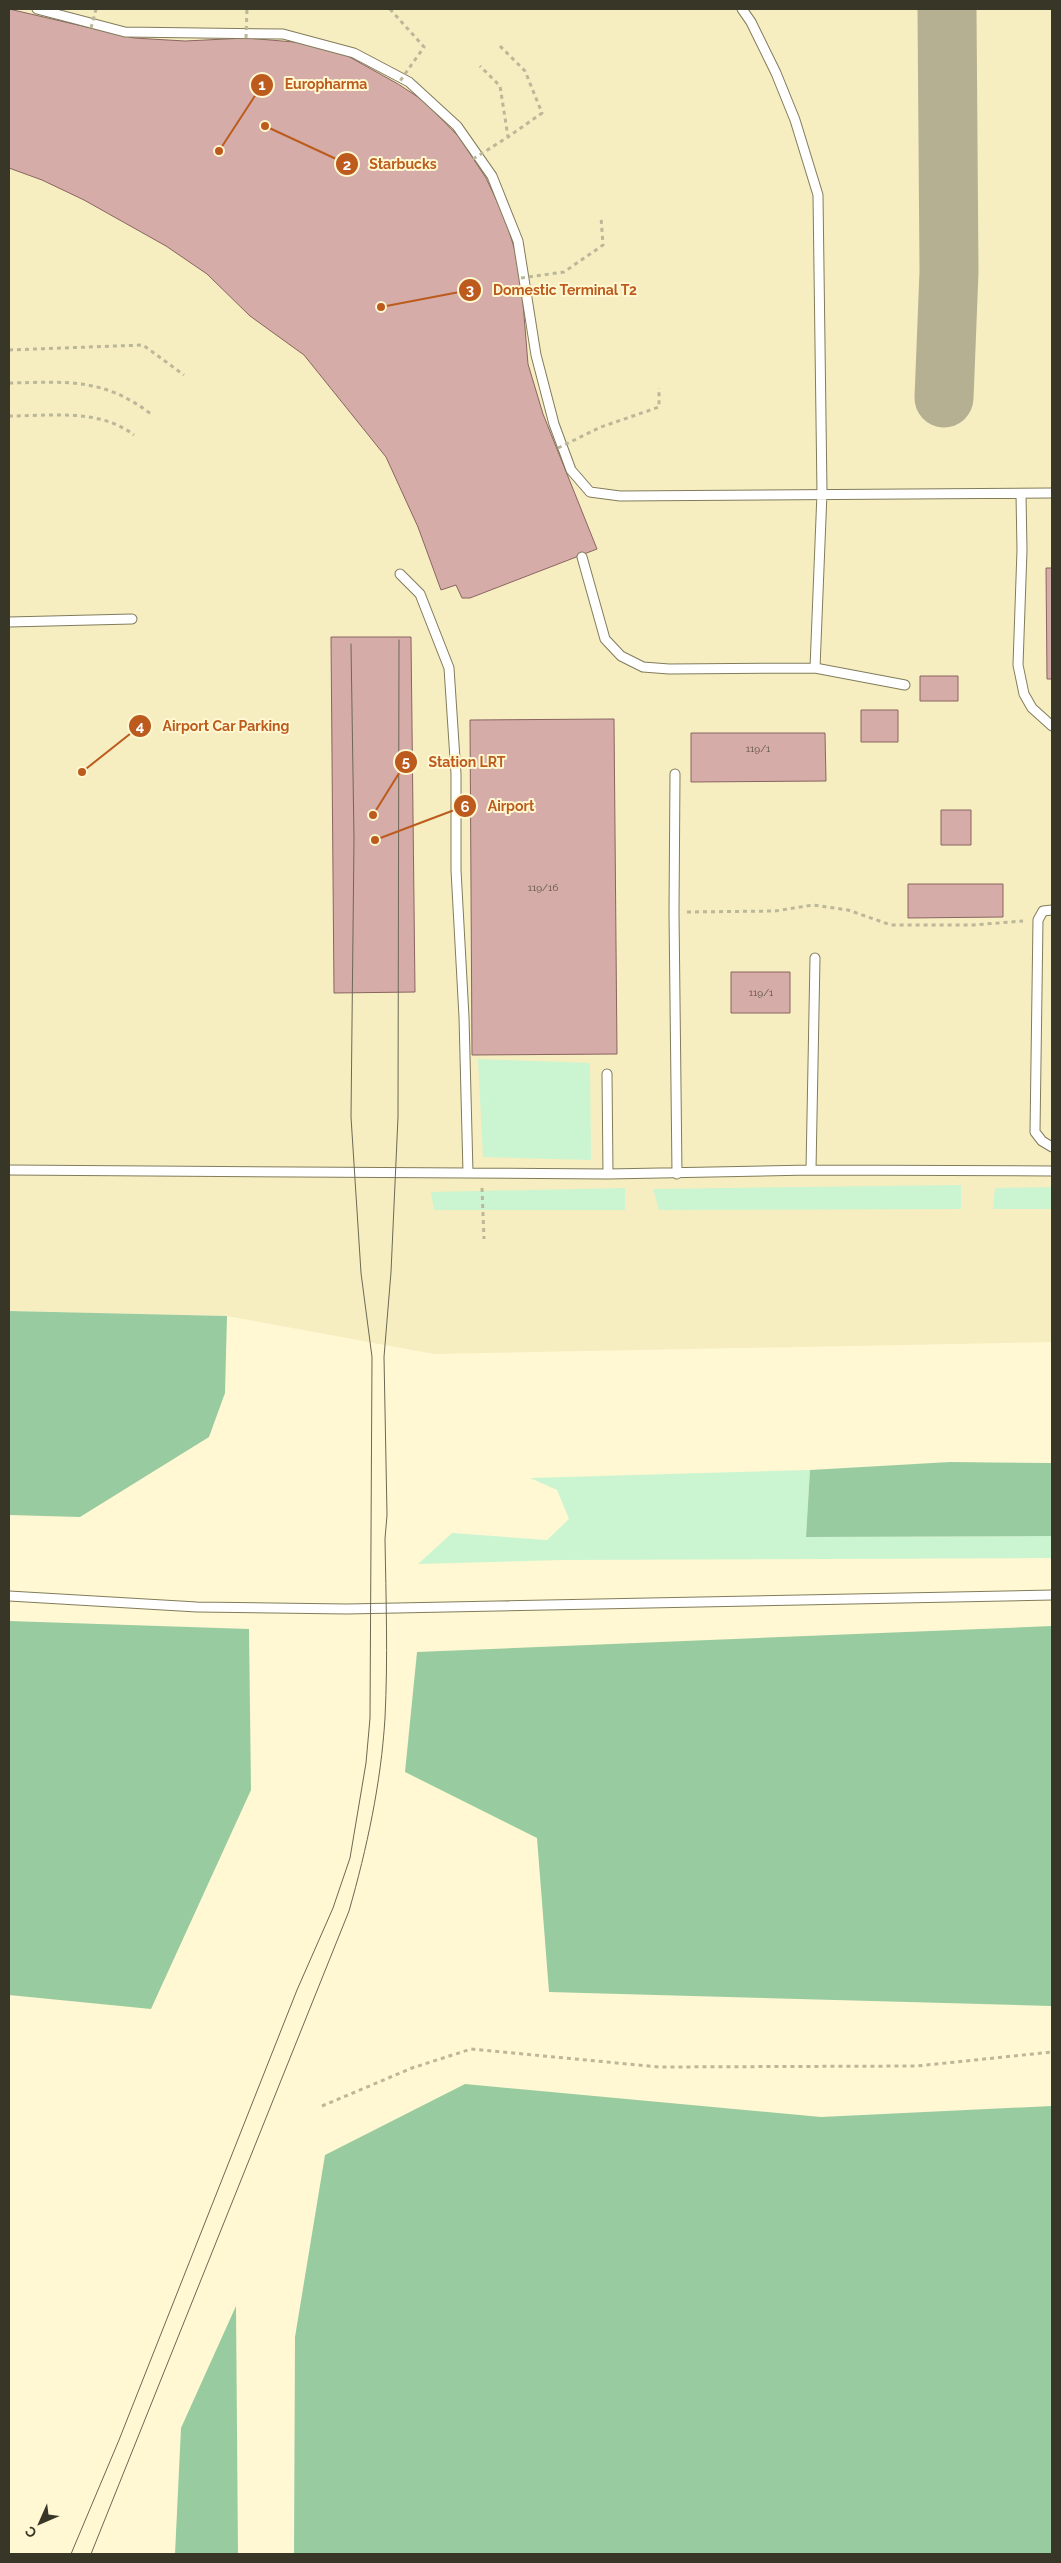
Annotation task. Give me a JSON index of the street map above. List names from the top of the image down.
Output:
{
  "places": [
    "Starbucks",
    "Europharma",
    "Domestic Terminal T2",
    "Airport Car Parking",
    "Station LRT",
    "Airport"
  ],
  "house_numbers": ["119/1", "119/1б", "119/1"],
  "north": "bottom left"
}
